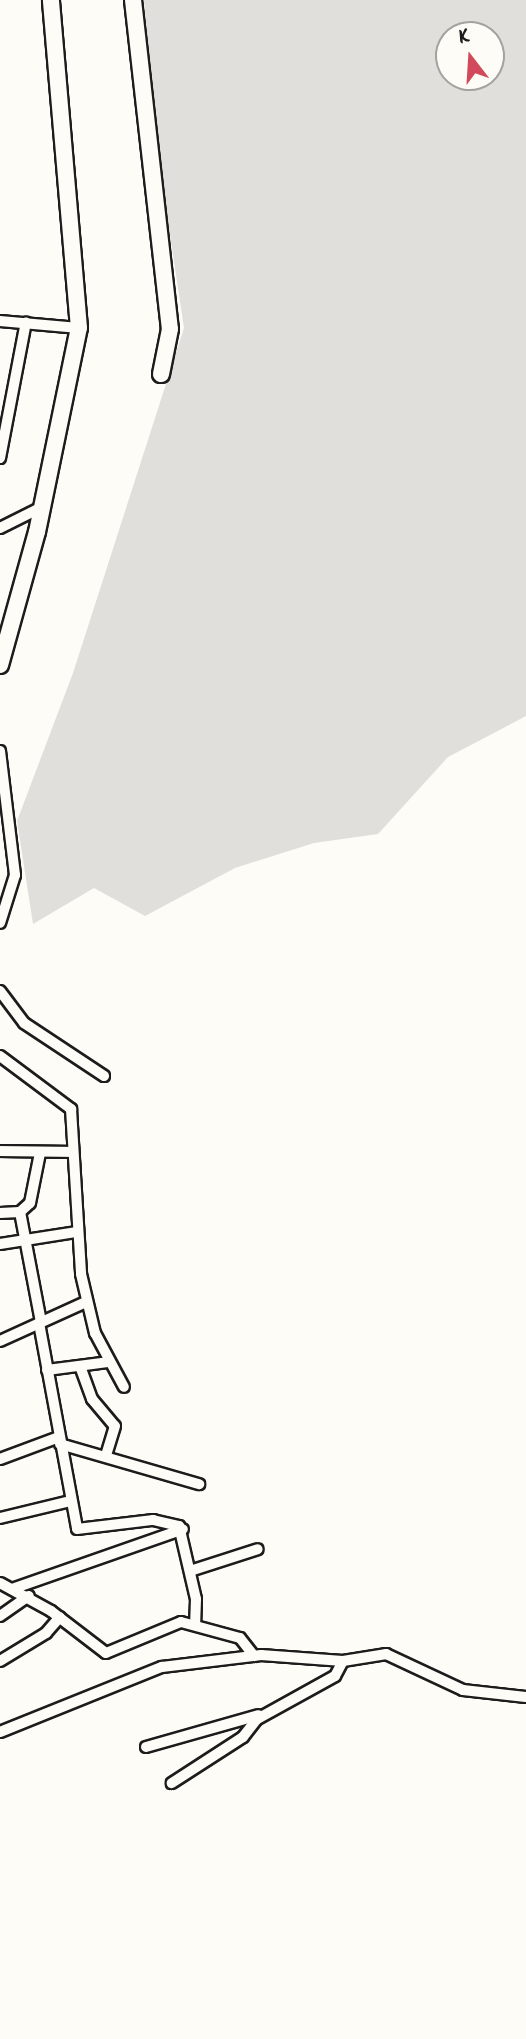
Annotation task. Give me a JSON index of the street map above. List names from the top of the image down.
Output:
{
  "north": "top"
}
